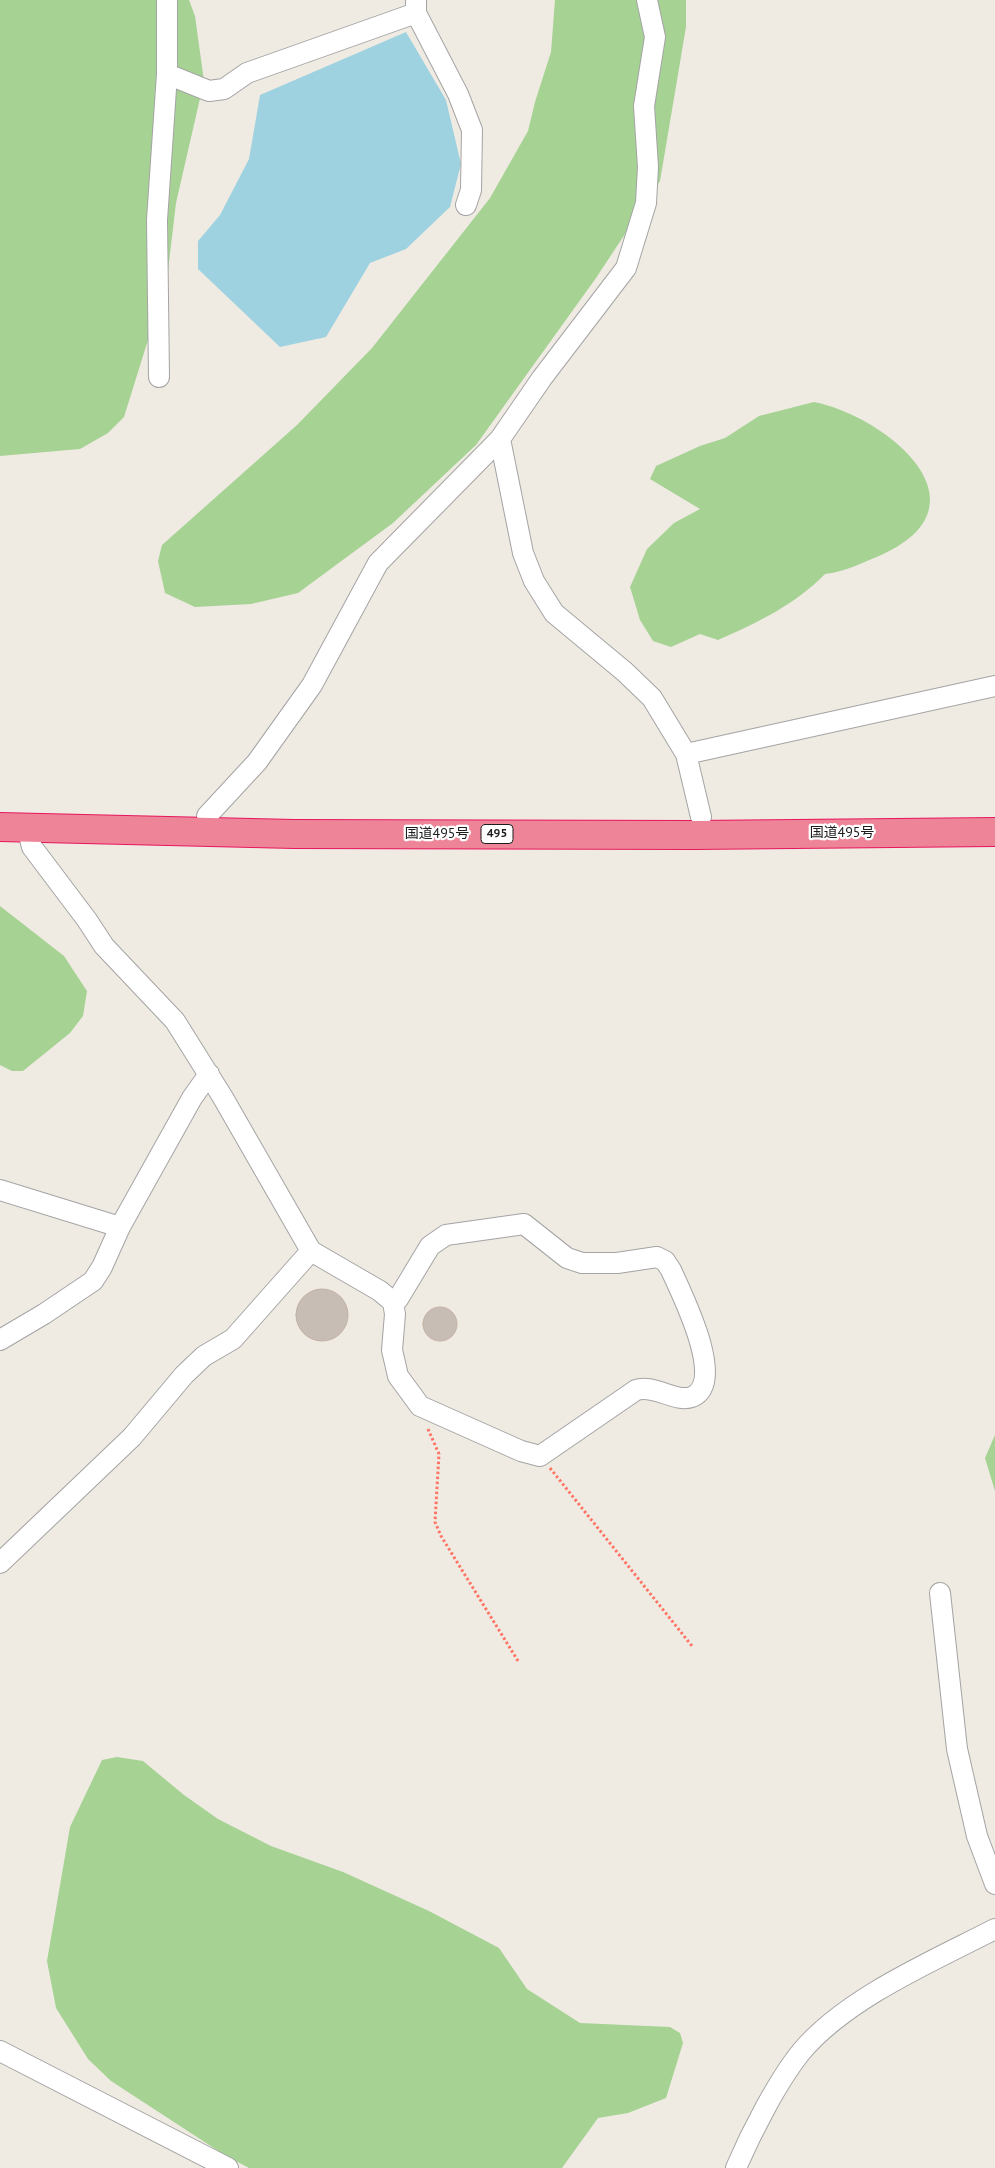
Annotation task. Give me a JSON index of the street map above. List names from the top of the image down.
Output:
{
  "streets": {
    "highway": ["国道495号", "495"]
  }
}
